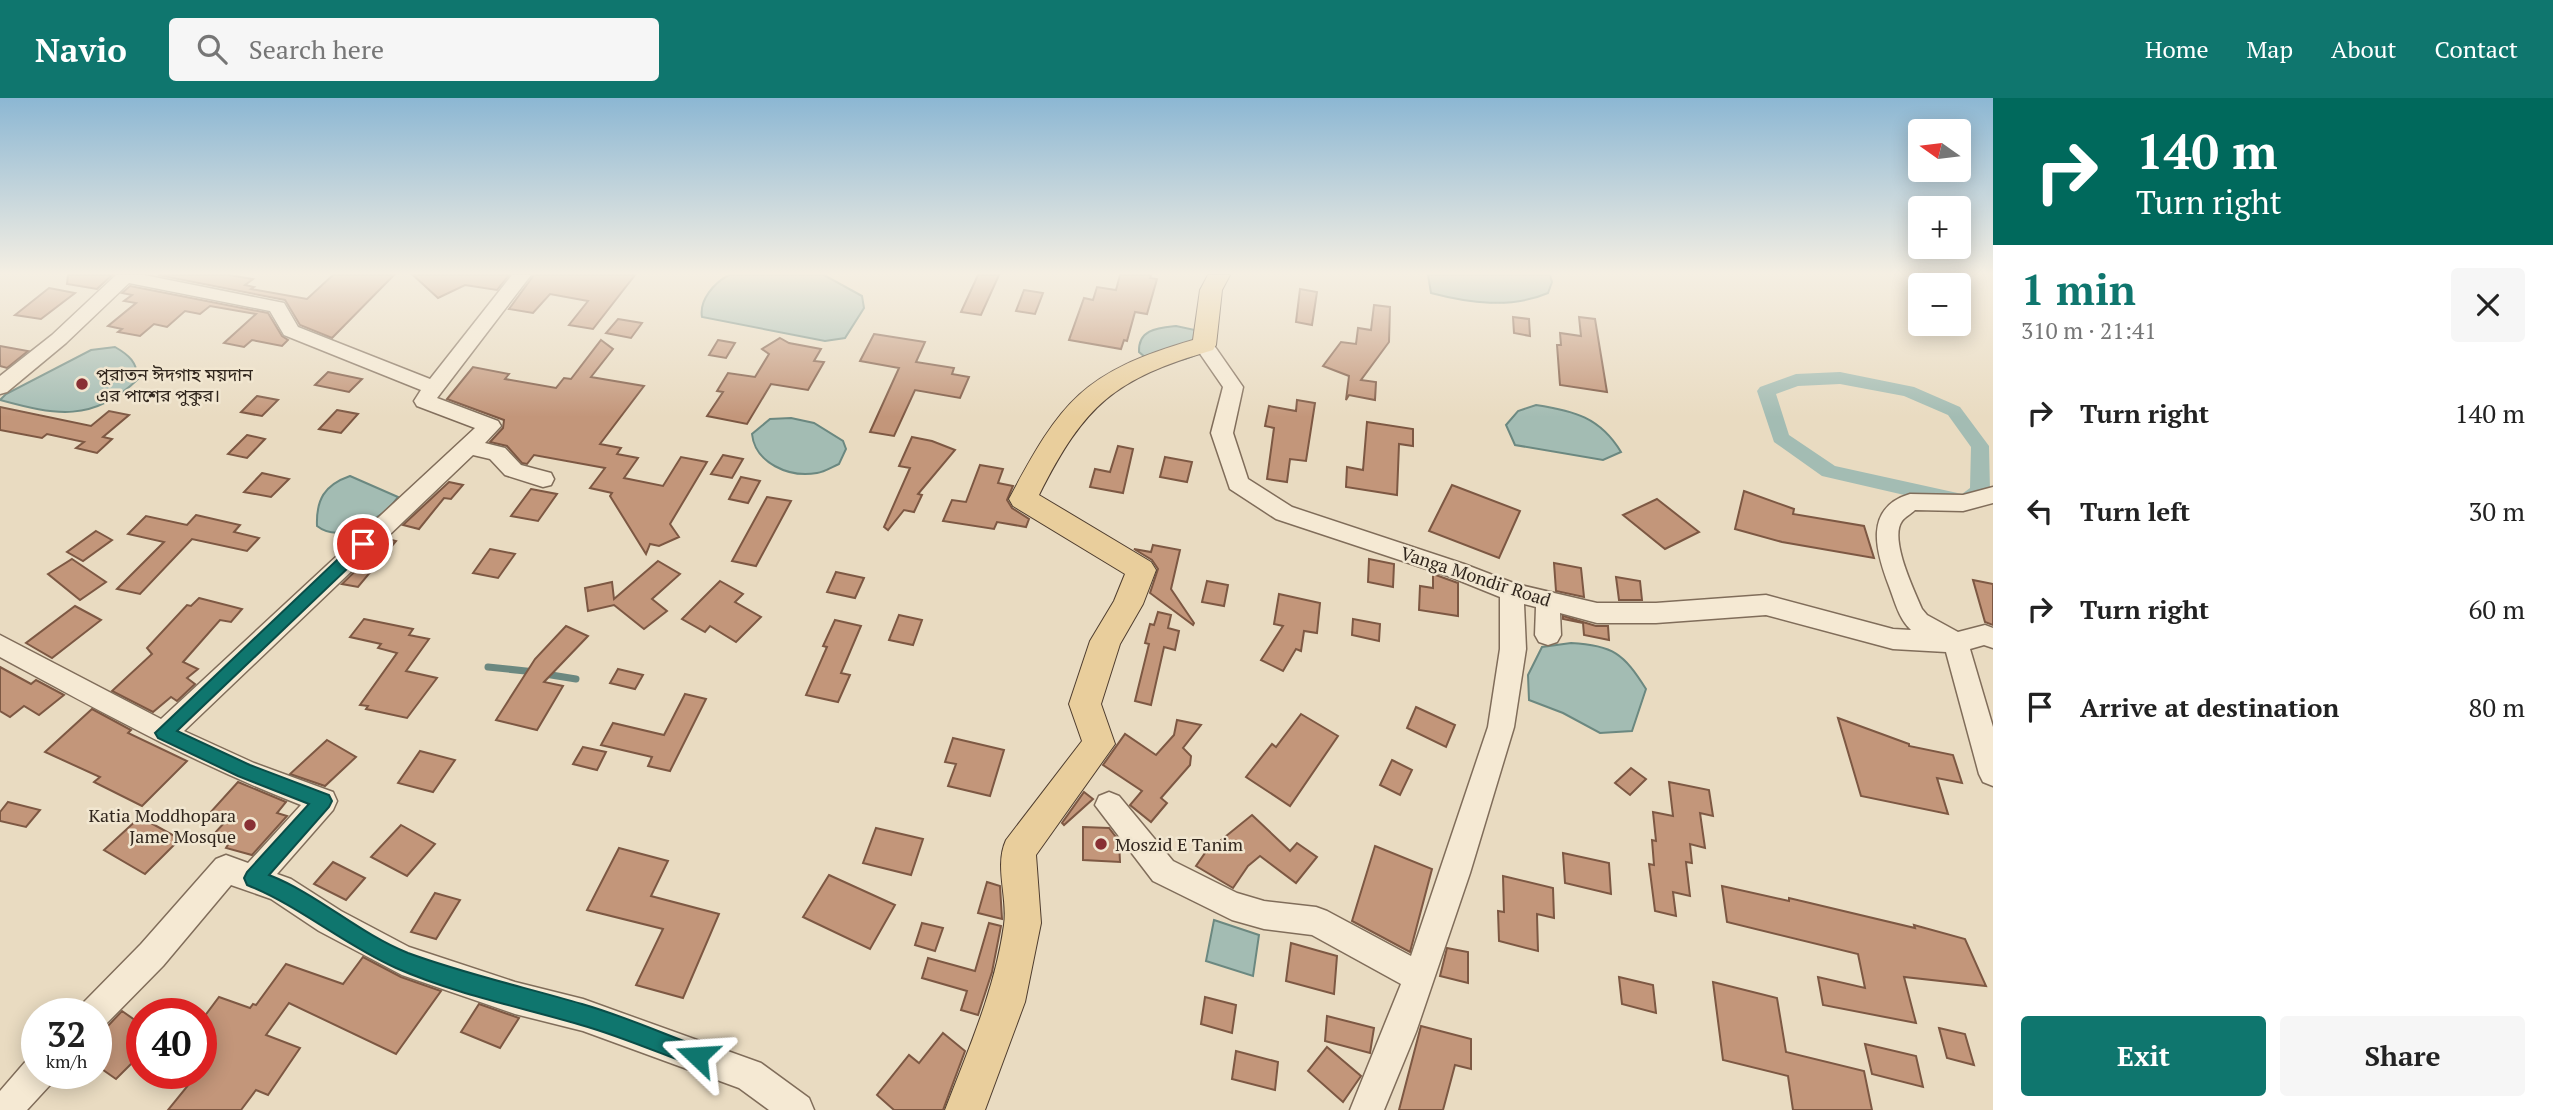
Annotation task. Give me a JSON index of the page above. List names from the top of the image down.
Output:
{
  "streets": {
    "street": ["Vanga Mondir Road"]
  },
  "places": ["পুরাতন ঈদগাহ ময়দান এর পাশের পুকুর।", "Katia Moddhopara Jame Mosque", "Moszid E Tanim"],
  "north": "left",
  "page": {
    "header": "Navio",
    "search": "Search here",
    "nav": [
      "Home",
      "Map",
      "About",
      "Contact"
    ],
    "turn": ["140 m", "Turn right"],
    "map_buttons": ["+", "−"],
    "heading": ["1 min", "310 m · 21:41"],
    "list": [
      {
        "name": "Turn right",
        "value": "140 m"
      },
      {
        "name": "Turn left",
        "value": "30 m"
      },
      {
        "name": "Turn right",
        "value": "60 m"
      },
      {
        "name": "Arrive at destination",
        "value": "80 m"
      }
    ],
    "speed": "32 km/h",
    "limit": "40",
    "buttons": ["Exit", "Share"]
  }
}
